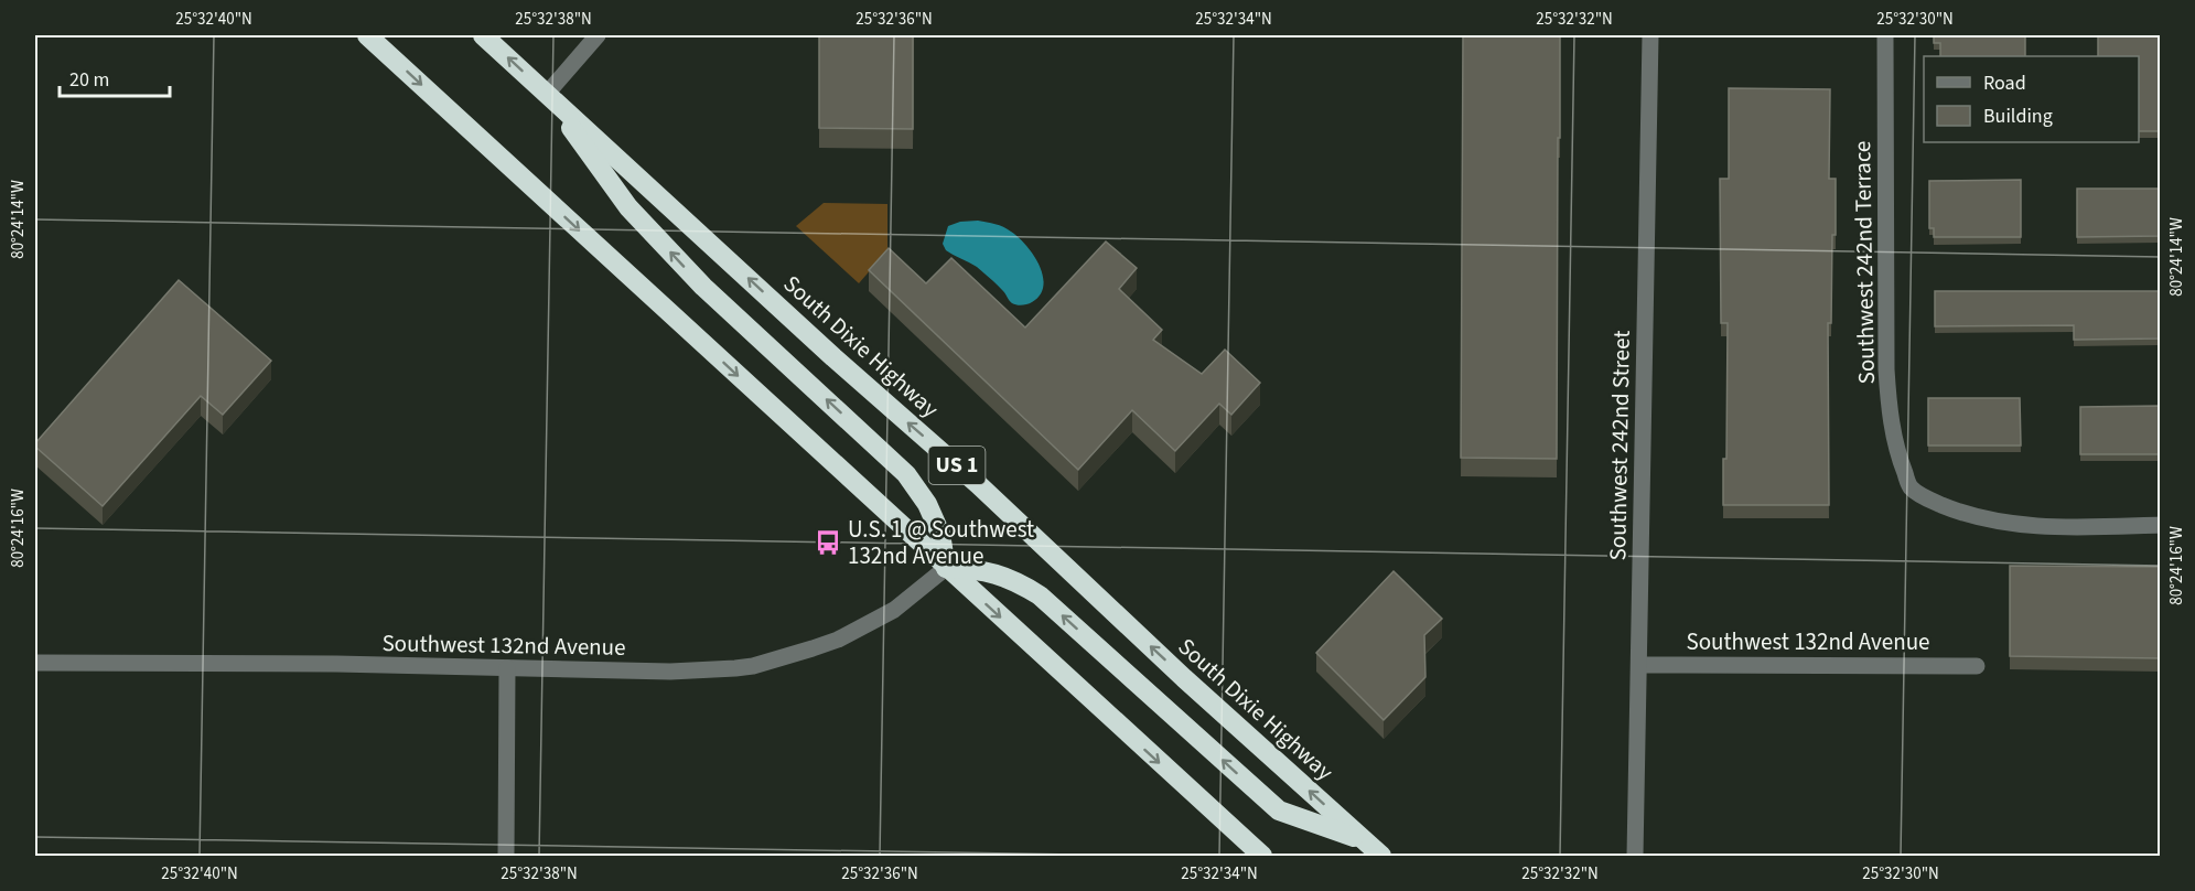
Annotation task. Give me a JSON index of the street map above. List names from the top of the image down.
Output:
{
  "streets": {
    "highway": ["South Dixie Highway", "US 1"],
    "street": ["Southwest 242nd Terrace", "Southwest 242nd Street", "Southwest 132nd Avenue"]
  },
  "crossings": [
    ["Southwest 242nd Street", "Southwest 132nd Avenue"]
  ],
  "places": {
    "bus stop": ["U.S. 1 @ Southwest 132nd Avenue"]
  },
  "legend": ["Road", "Building"],
  "scale_bar": "20 m",
  "coordinates": [
    "25°32'40\"N",
    "25°32'38\"N",
    "25°32'36\"N",
    "25°32'34\"N",
    "25°32'32\"N",
    "25°32'30\"N",
    "80°24'14\"W",
    "80°24'16\"W"
  ]
}
